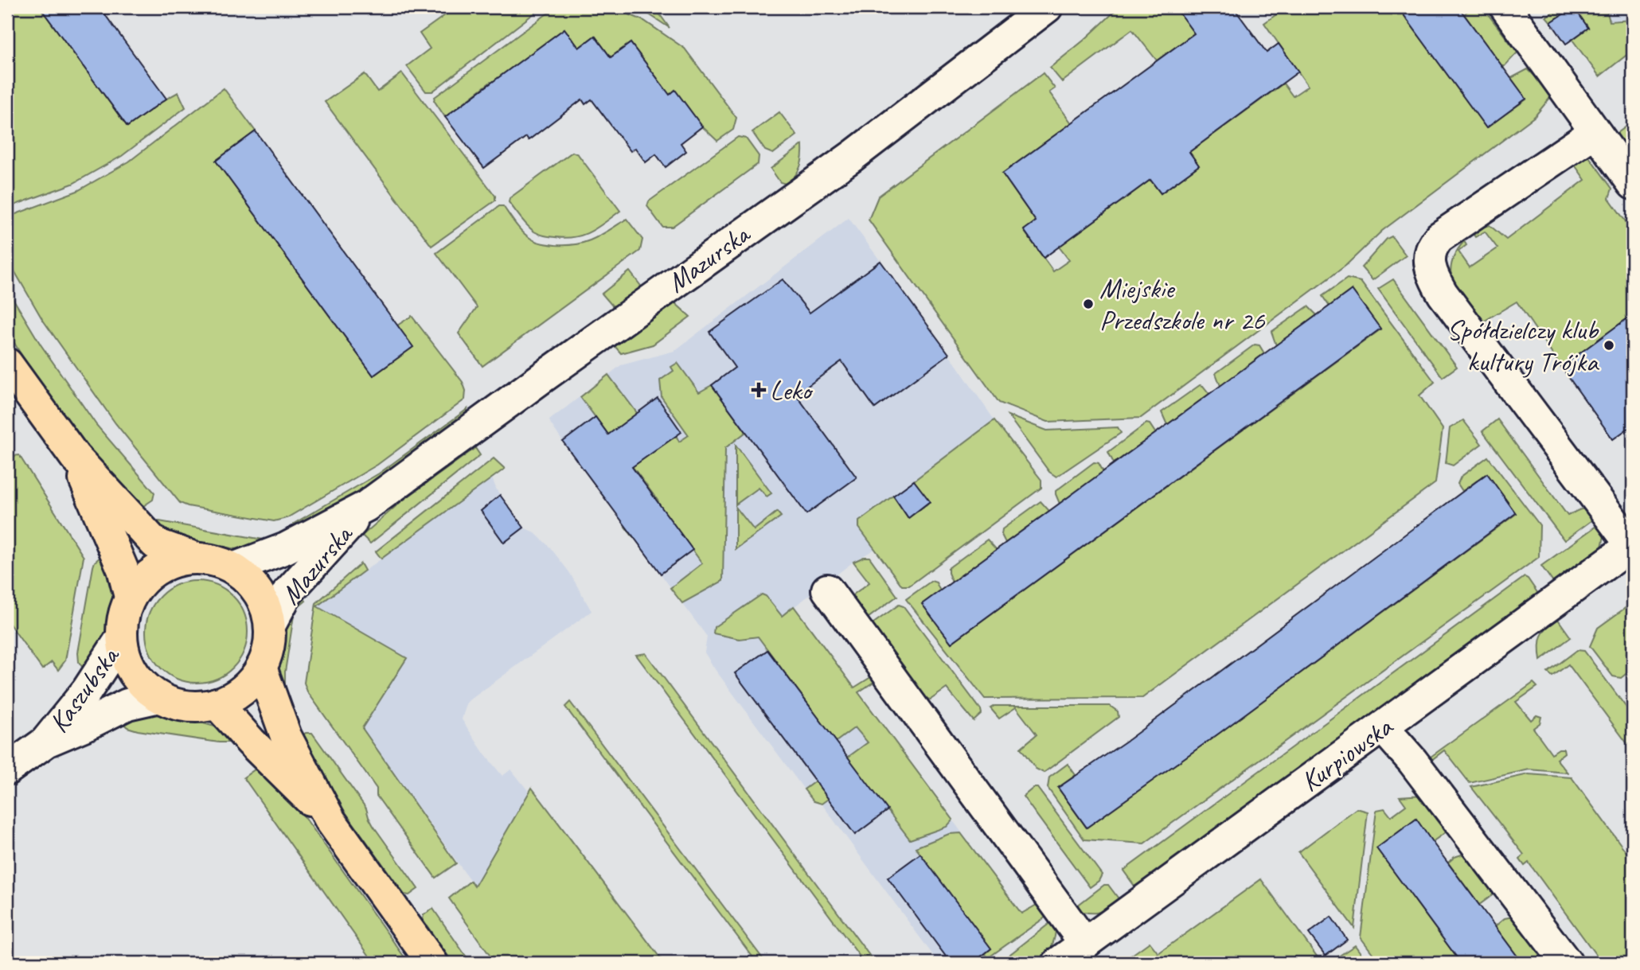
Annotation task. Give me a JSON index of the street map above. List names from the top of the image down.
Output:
{
  "streets": {
    "street": ["Mazurska", "Kaszubska", "Kurpiowska"]
  },
  "crossings": [
    ["Mazurska", "Kaszubska"]
  ],
  "places": {
    "other": ["Miejskie Przedszkole nr 26", "Spółdzielczy klub kultury Trójka"],
    "health": ["Leko"]
  }
}
